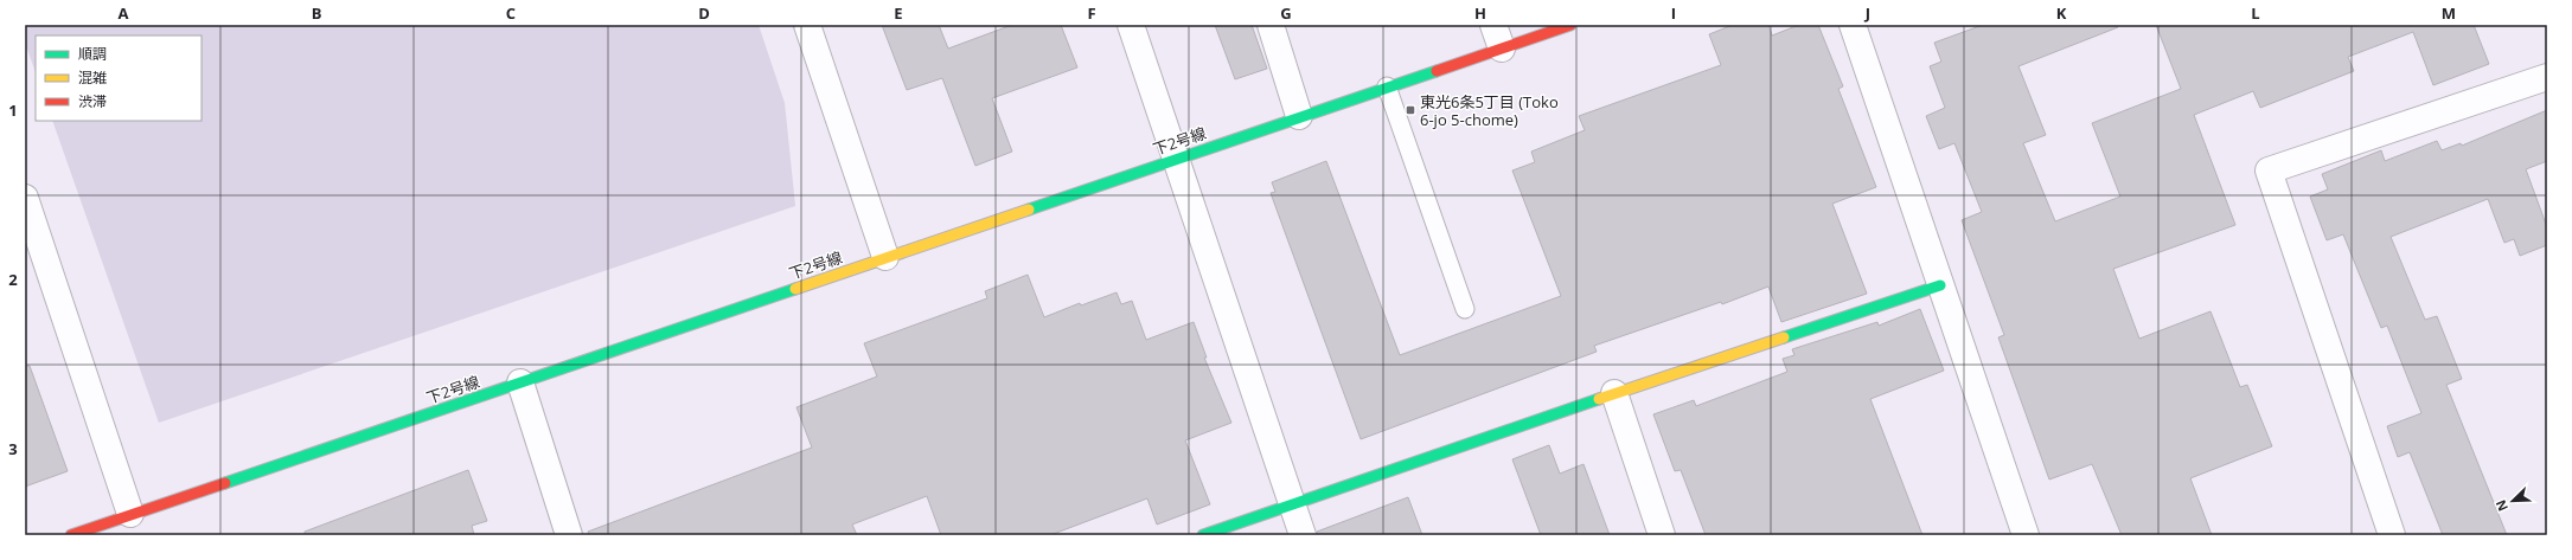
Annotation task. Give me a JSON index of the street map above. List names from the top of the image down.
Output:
{
  "streets": {
    "street": ["下2号線"]
  },
  "places": {
    "transit": ["東光6条5丁目 (Toko 6-jo 5-chome)"]
  },
  "legend": ["順調", "混雑", "渋滞"],
  "north": "bottom left",
  "grid": {
    "columns": [
      "A",
      "B",
      "C",
      "D",
      "E",
      "F",
      "G",
      "H",
      "I",
      "J",
      "K",
      "L",
      "M"
    ],
    "rows": ["1", "2", "3"]
  }
}
